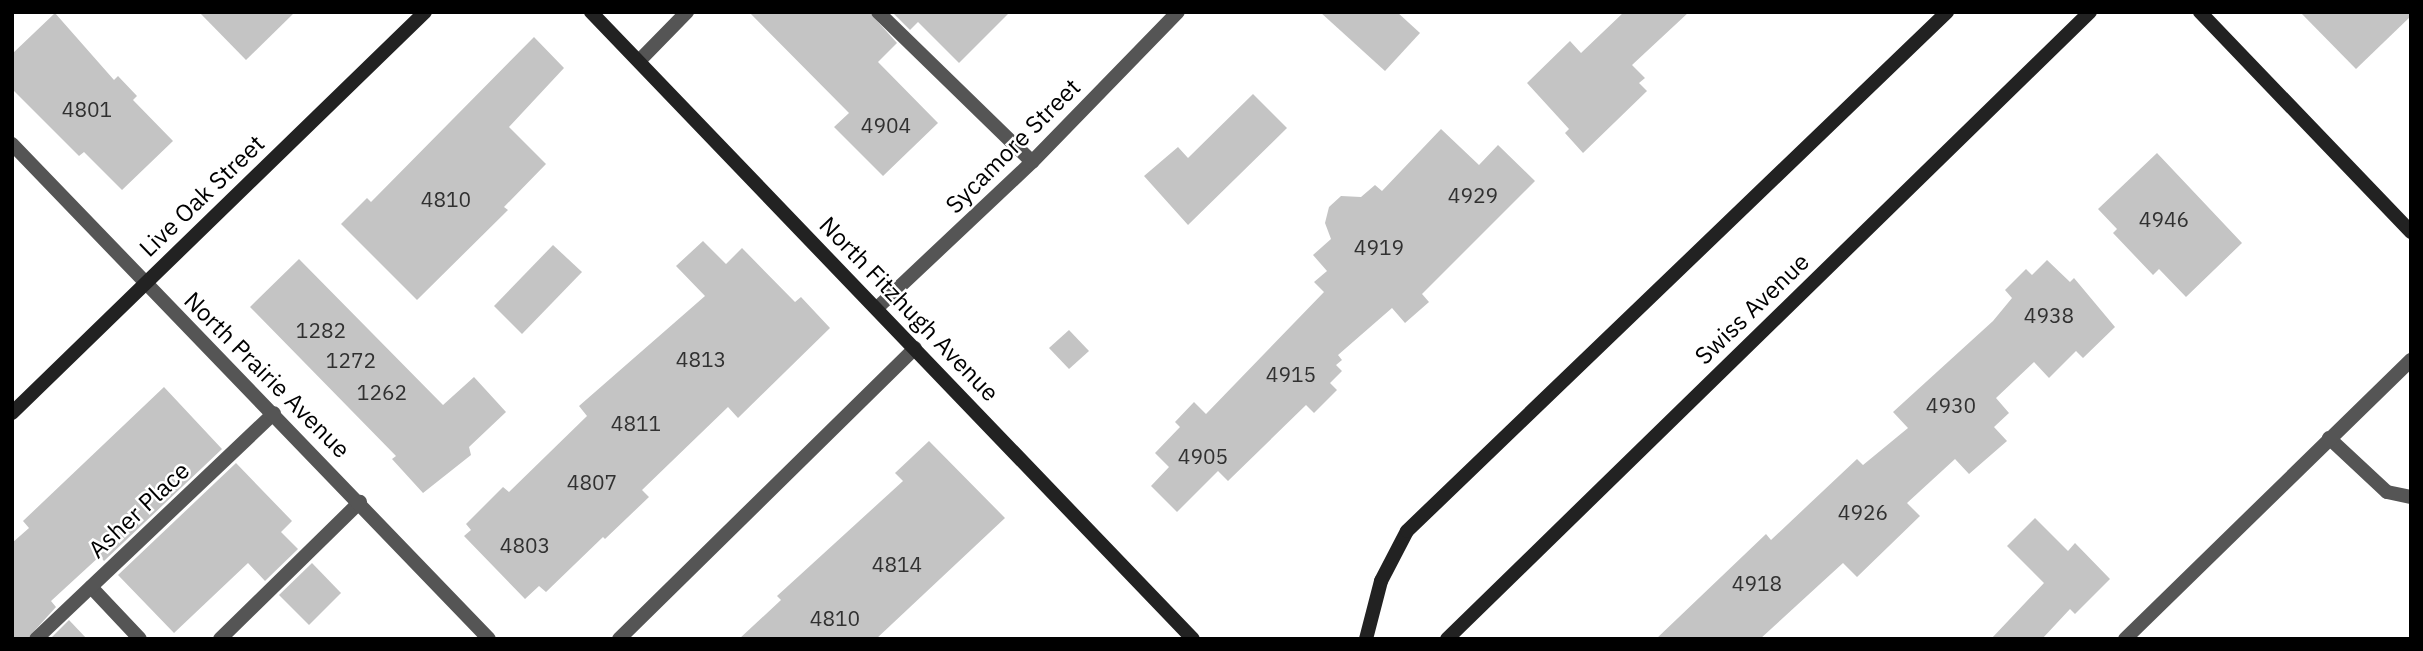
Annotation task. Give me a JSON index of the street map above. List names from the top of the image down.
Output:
{
  "streets": {
    "street": [
      "Sycamore Street",
      "Live Oak Street",
      "North Fitzhugh Avenue",
      "Swiss Avenue",
      "North Prairie Avenue",
      "Asher Place"
    ]
  },
  "crossings": [
    ["Sycamore Street", "North Fitzhugh Avenue"],
    ["Live Oak Street", "North Prairie Avenue"],
    ["North Prairie Avenue", "Asher Place"]
  ],
  "house_numbers": [
    "4801",
    "4904",
    "4929",
    "4810",
    "4946",
    "4919",
    "4938",
    "1282",
    "4813",
    "1272",
    "4915",
    "1262",
    "4930",
    "4811",
    "4905",
    "4807",
    "4926",
    "4803",
    "4814",
    "4918",
    "4810"
  ]
}
